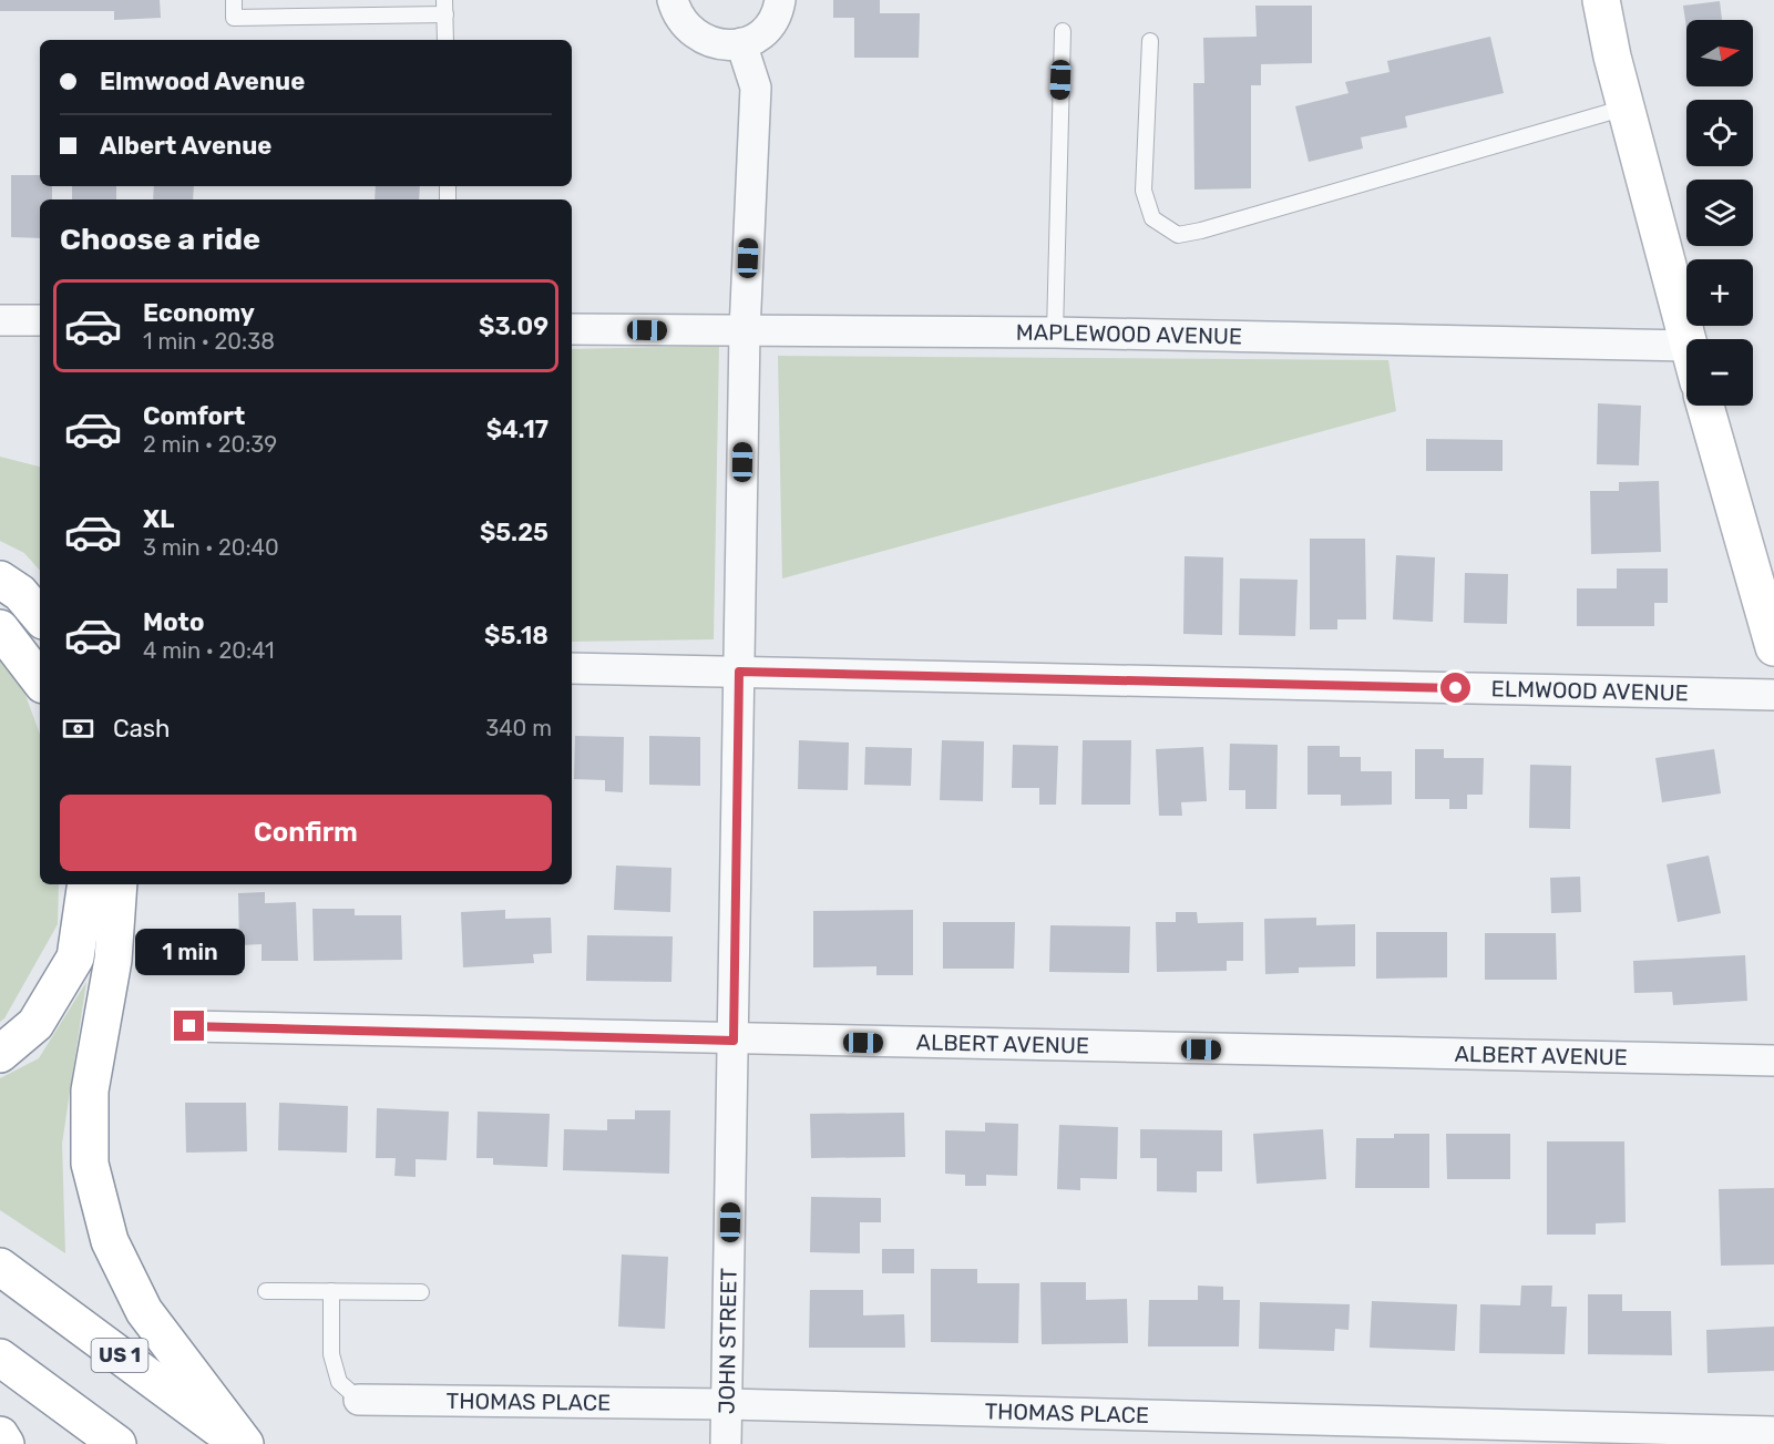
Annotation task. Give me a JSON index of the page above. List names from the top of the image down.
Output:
{
  "streets": {
    "main road": ["US 1"],
    "street": [
      "MAPLEWOOD AVENUE",
      "ELMWOOD AVENUE",
      "ALBERT AVENUE",
      "JOHN STREET",
      "THOMAS PLACE"
    ]
  },
  "crossings": [
    ["MAPLEWOOD AVENUE", "JOHN STREET"],
    ["ELMWOOD AVENUE", "JOHN STREET"],
    ["ALBERT AVENUE", "JOHN STREET"],
    ["JOHN STREET", "THOMAS PLACE"]
  ],
  "north": "right",
  "page": {
    "map_buttons": ["+", "−"],
    "banner": ["Elmwood Avenue", "Albert Avenue"],
    "heading": "Choose a ride",
    "list": [
      {
        "name": "Economy",
        "note": "1 min · 20:38",
        "value": "$3.09"
      },
      {
        "name": "Comfort",
        "note": "2 min · 20:39",
        "value": "$4.17"
      },
      {
        "name": "XL",
        "note": "3 min · 20:40",
        "value": "$5.25"
      },
      {
        "name": "Moto",
        "note": "4 min · 20:41",
        "value": "$5.18"
      }
    ],
    "pay": ["Cash", "340 m"],
    "buttons": "Confirm",
    "bubble": "1 min"
  }
}
